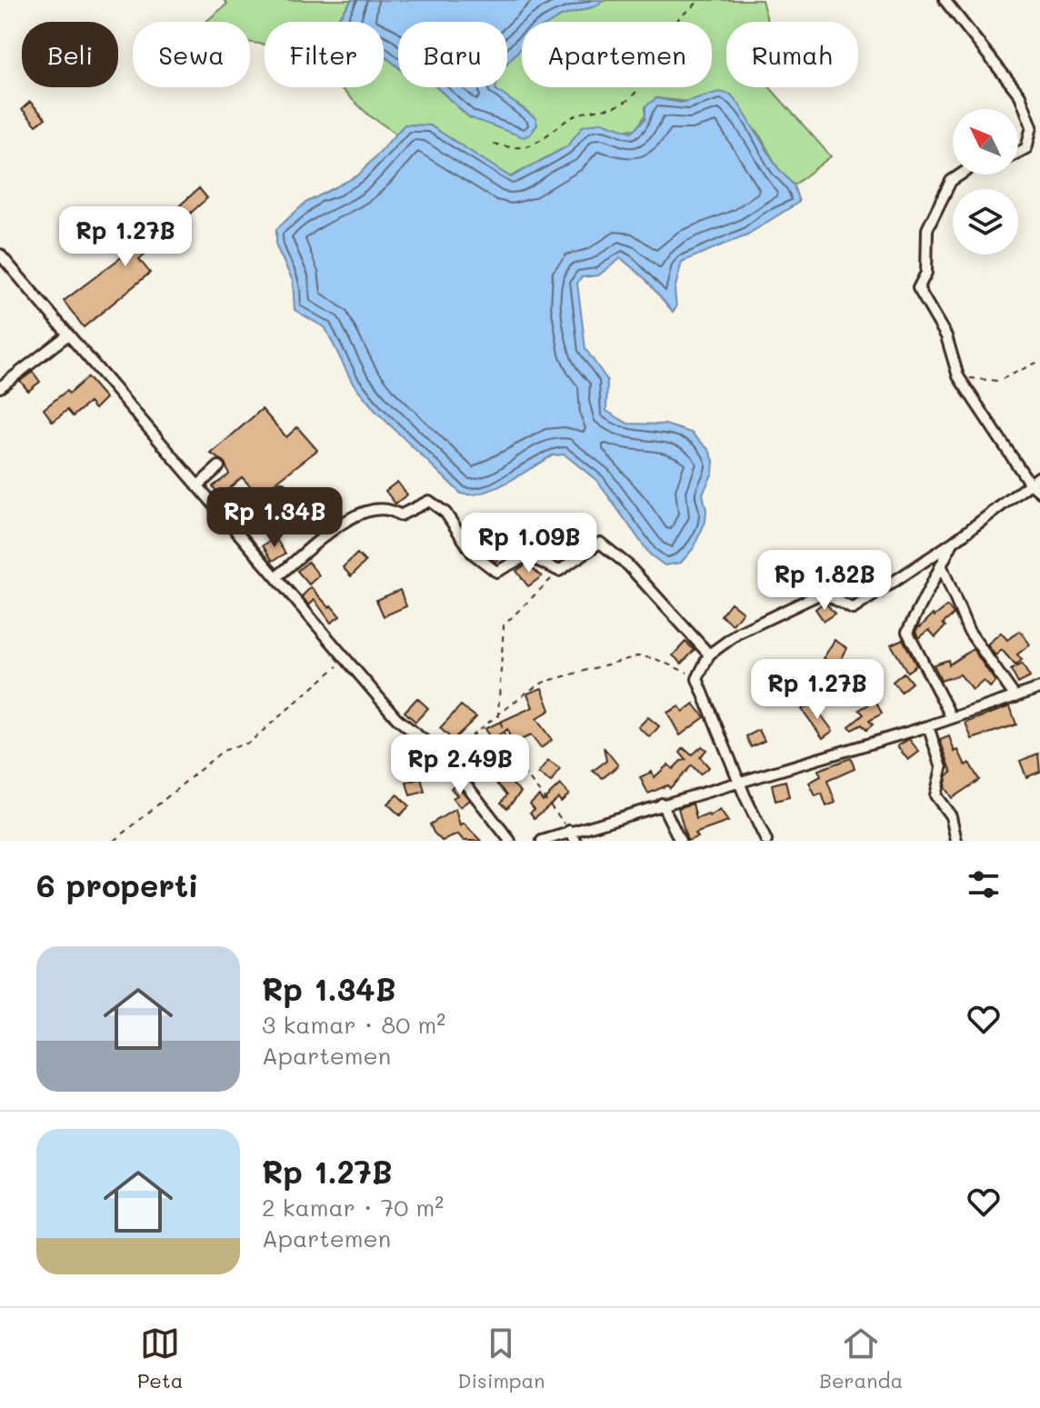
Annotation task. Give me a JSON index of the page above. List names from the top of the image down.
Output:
{
  "north": "top left",
  "page": {
    "chip": [
      "Beli",
      "Sewa",
      "Filter",
      "Baru",
      "Apartemen",
      "Rumah"
    ],
    "price": [
      "Rp 1.27B",
      "Rp 1.34B",
      "Rp 1.09B",
      "Rp 1.82B",
      "Rp 1.27B",
      "Rp 2.49B"
    ],
    "heading": "6 properti",
    "list": [
      {
        "name": "Rp 1.34B",
        "note": "3 kamar · 80 m² · Apartemen"
      },
      {
        "name": "Rp 1.27B",
        "note": "2 kamar · 70 m² · Apartemen"
      }
    ],
    "tabs": ["Peta", "Disimpan", "Beranda"]
  }
}
